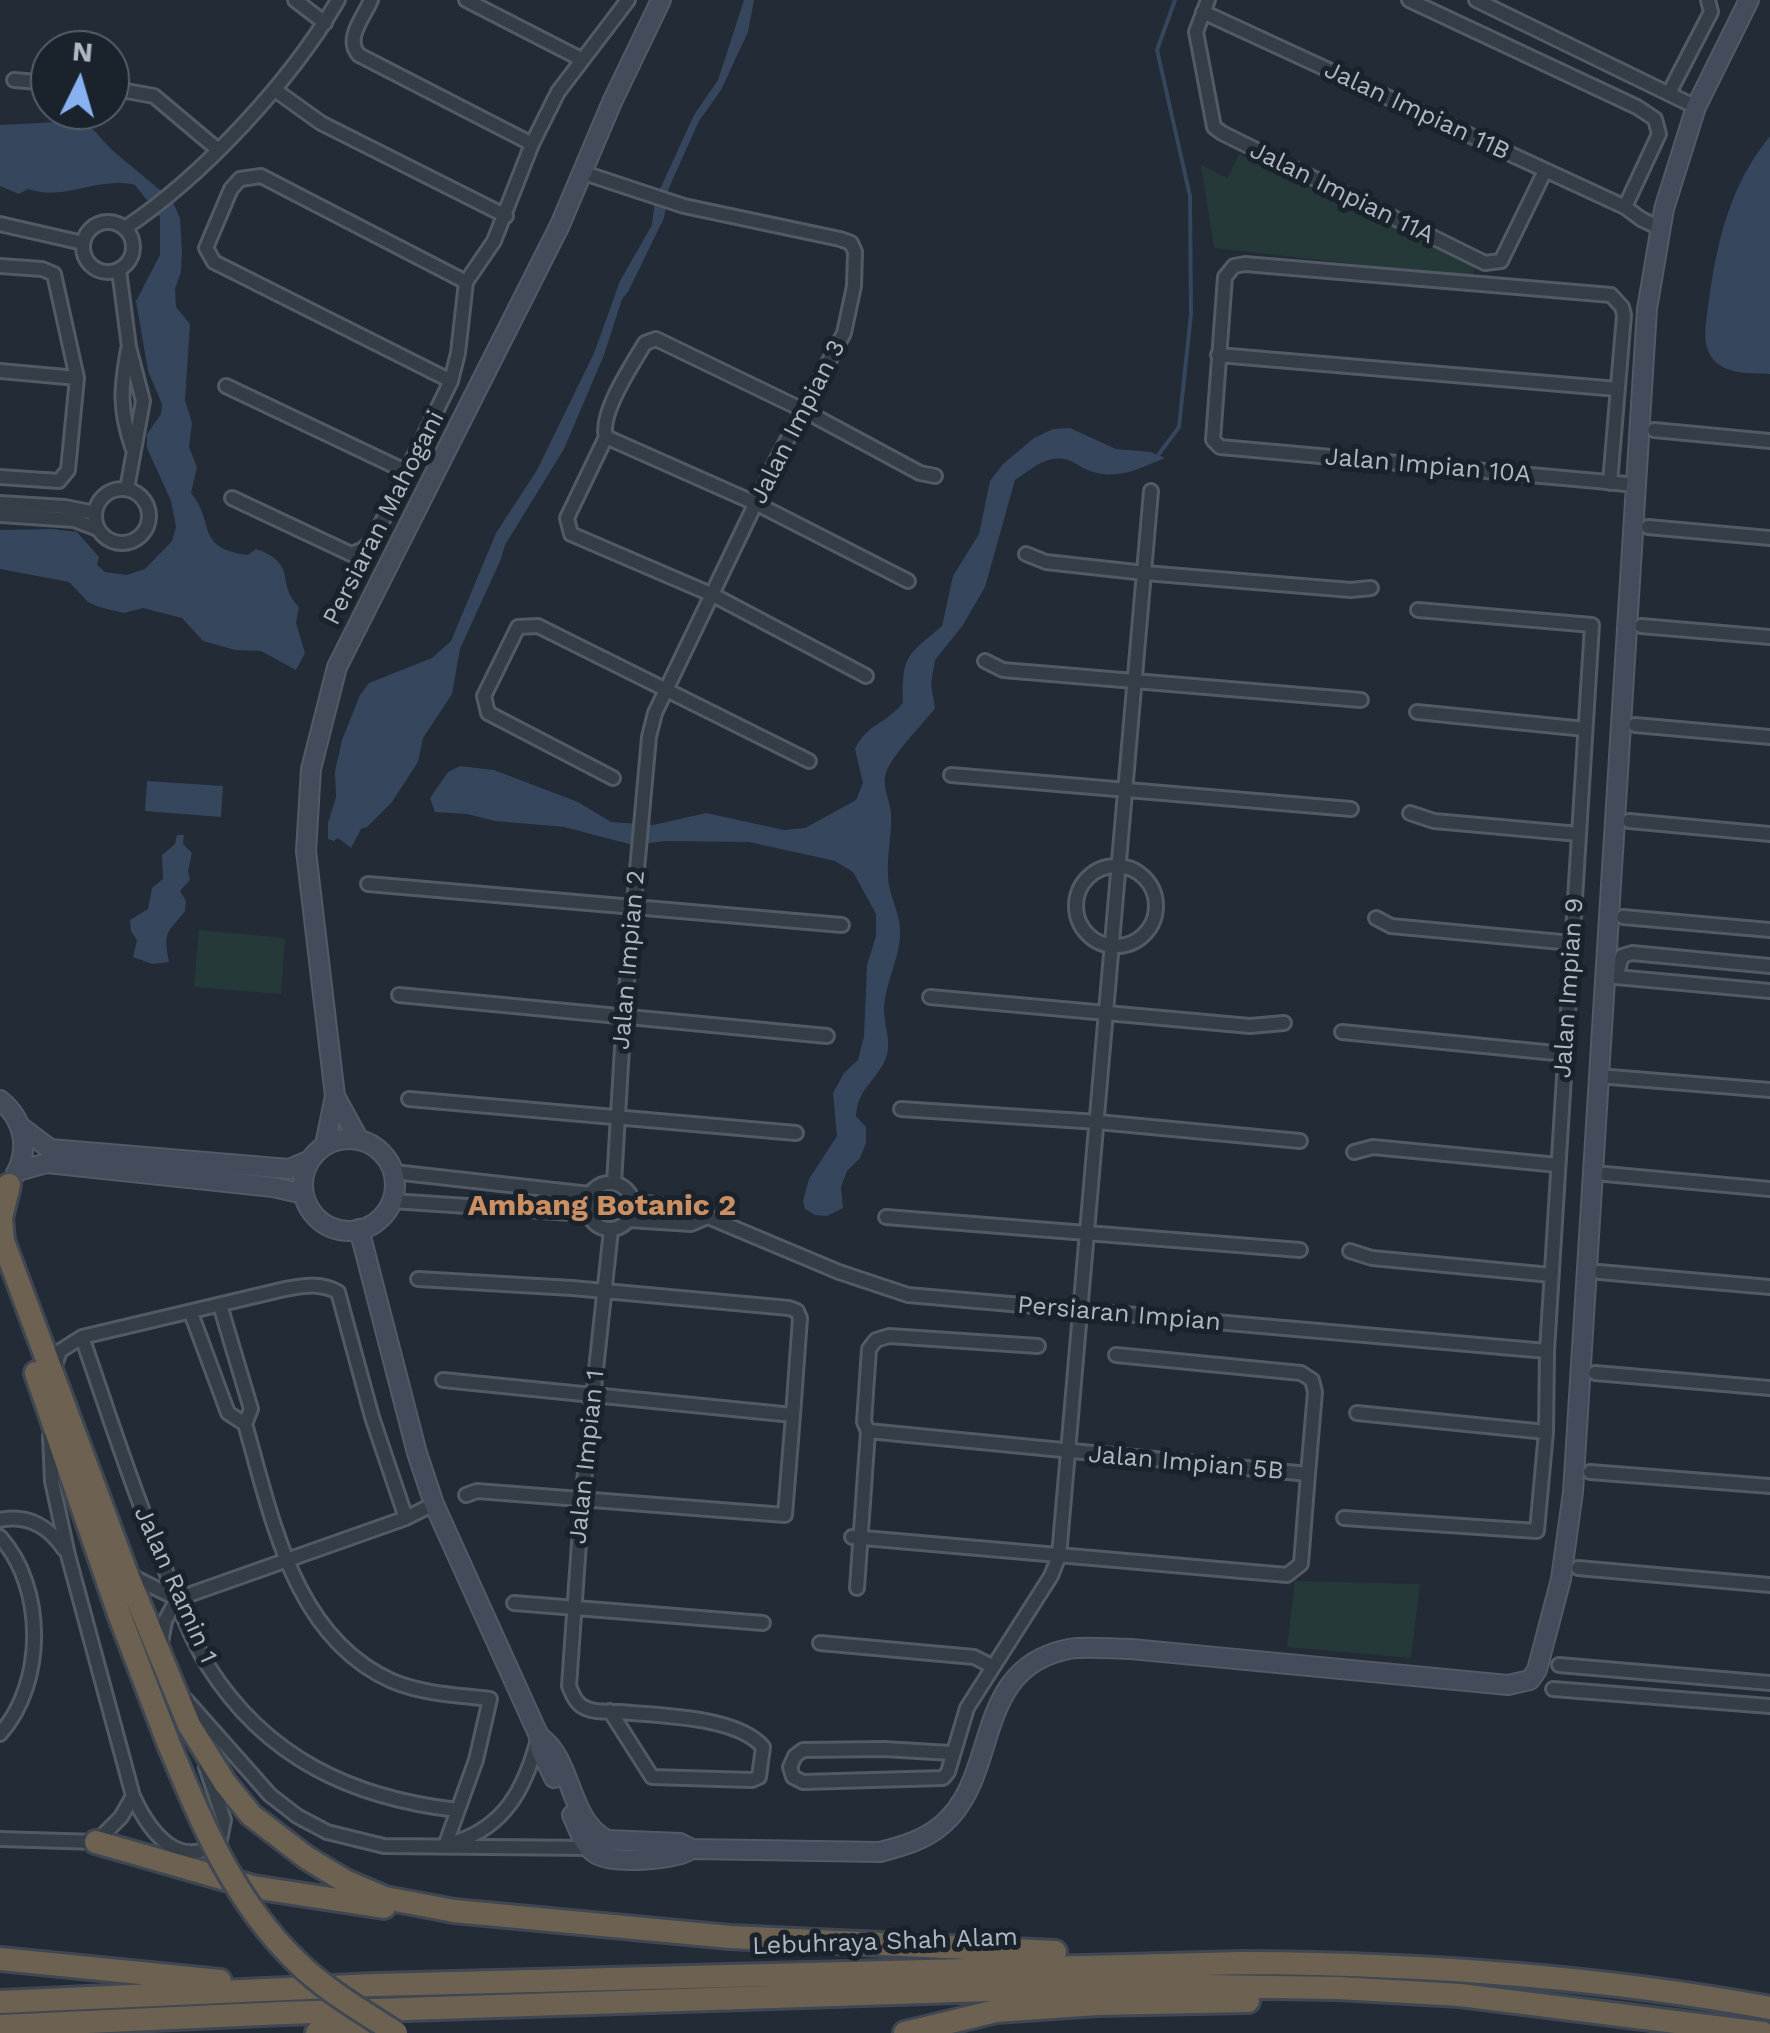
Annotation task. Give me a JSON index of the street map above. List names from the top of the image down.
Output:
{
  "streets": {
    "highway": ["Lebuhraya Shah Alam"],
    "street": [
      "Jalan Impian 11B",
      "Jalan Impian 11A",
      "Jalan Impian 3",
      "Jalan Impian 10A",
      "Persiaran Mahogani",
      "Jalan Impian 2",
      "Jalan Impian 9",
      "Persiaran Impian",
      "Jalan Impian 1",
      "Jalan Impian 5B",
      "Jalan Ramin 1"
    ]
  },
  "crossings": [
    ["Jalan Impian 11B", "Jalan Impian 11A"],
    ["Jalan Impian 3", "Persiaran Mahogani"],
    ["Jalan Impian 3", "Jalan Impian 2"],
    ["Jalan Impian 2", "Persiaran Impian"],
    ["Jalan Impian 2", "Jalan Impian 1"],
    ["Jalan Impian 9", "Persiaran Impian"],
    ["Persiaran Impian", "Jalan Impian 1"]
  ],
  "districts": ["Ambang Botanic 2"],
  "north": "top"
}
